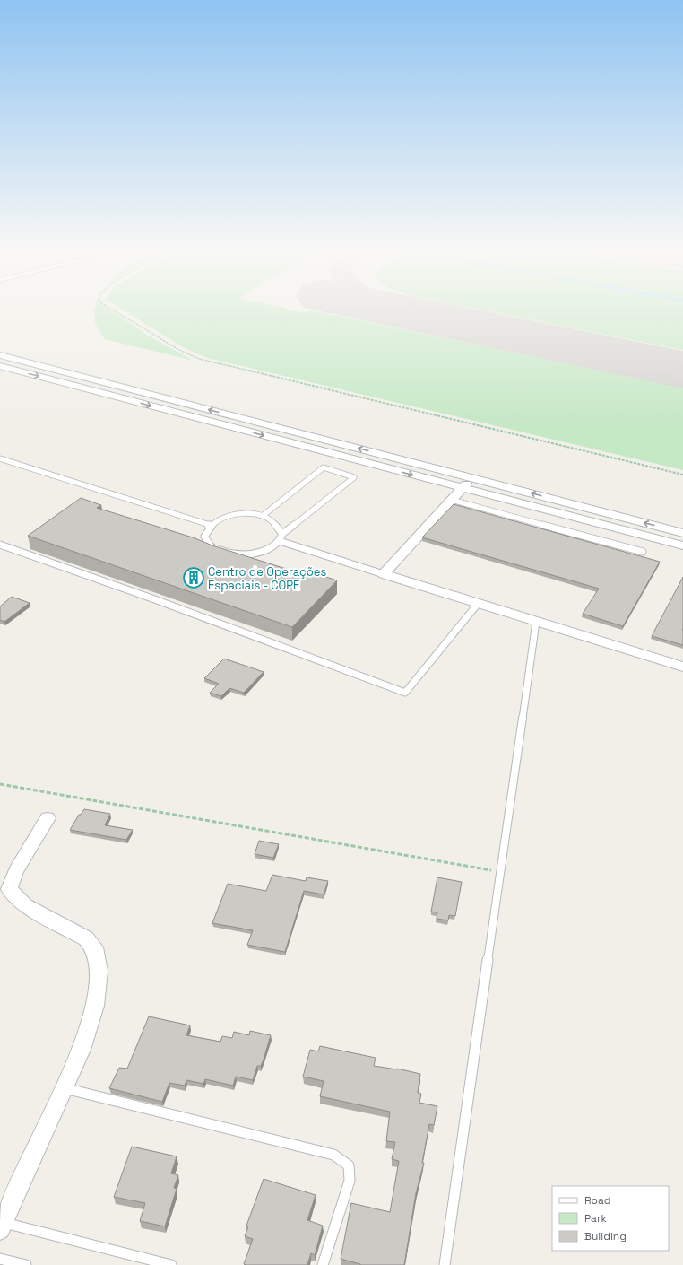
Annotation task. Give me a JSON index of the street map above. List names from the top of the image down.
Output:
{
  "places": {
    "building": ["Centro de Operações Espaciais - COPE"]
  },
  "legend": ["Road", "Park", "Building"]
}
